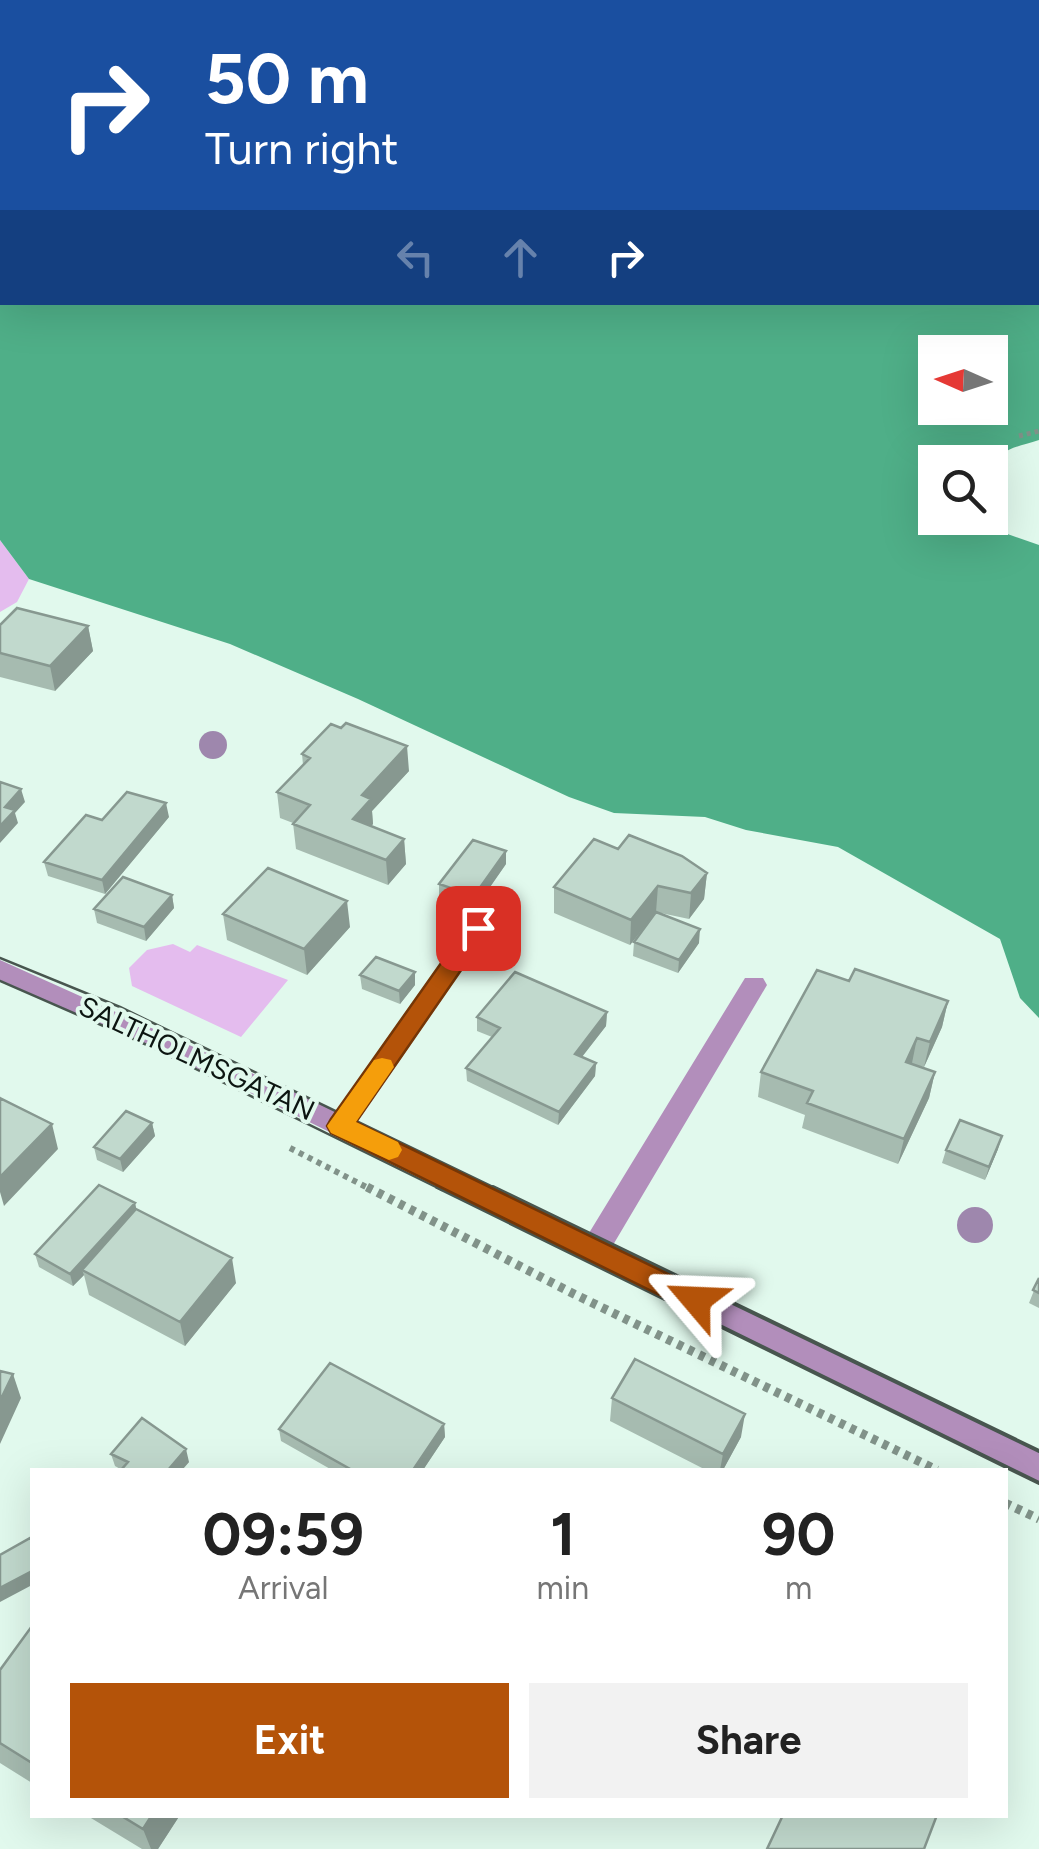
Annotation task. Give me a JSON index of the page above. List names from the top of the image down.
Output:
{
  "streets": {
    "street": ["SALTHOLMSGATAN"]
  },
  "north": "left",
  "page": {
    "turn": ["50 m", "Turn right"],
    "eta": [
      "09:59",
      "Arrival",
      "1",
      "min",
      "90",
      "m"
    ],
    "buttons": ["Exit", "Share"]
  }
}
